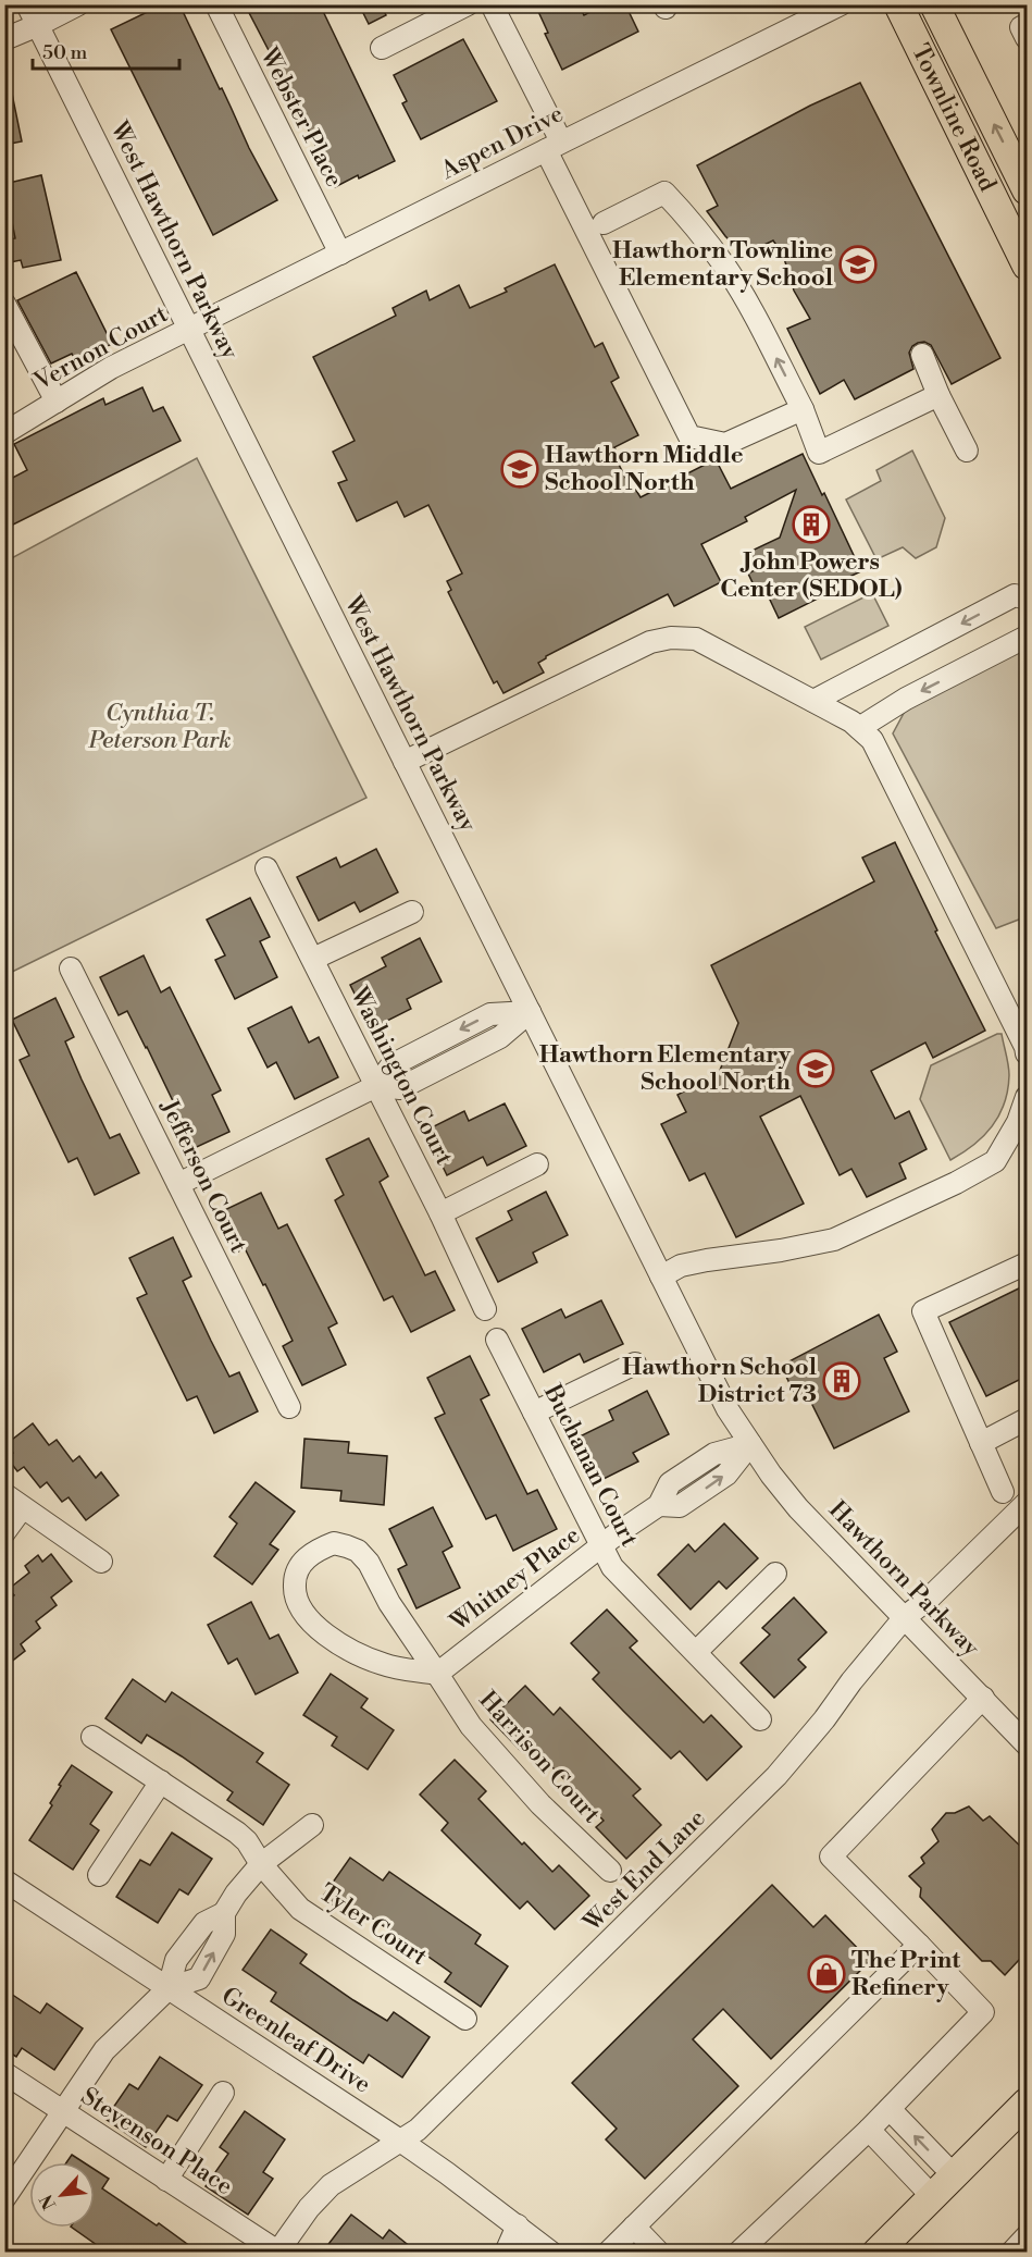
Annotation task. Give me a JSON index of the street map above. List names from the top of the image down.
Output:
{
  "streets": {
    "main road": ["Townline Road"],
    "street": [
      "Webster Place",
      "Aspen Drive",
      "West Hawthorn Parkway",
      "Vernon Court",
      "Washington Court",
      "Jefferson Court",
      "Buchanan Court",
      "Whitney Place",
      "Hawthorn Parkway",
      "Harrison Court",
      "West End Lane",
      "Tyler Court",
      "Greenleaf Drive",
      "Stevenson Place"
    ]
  },
  "crossings": [
    ["Webster Place", "Aspen Drive"],
    ["Aspen Drive", "West Hawthorn Parkway"],
    ["Aspen Drive", "Vernon Court"],
    ["West Hawthorn Parkway", "Vernon Court"],
    ["West Hawthorn Parkway", "Whitney Place"],
    ["West Hawthorn Parkway", "Hawthorn Parkway"],
    ["Buchanan Court", "Whitney Place"],
    ["Whitney Place", "Hawthorn Parkway"],
    ["Whitney Place", "Harrison Court"],
    ["Hawthorn Parkway", "West End Lane"],
    ["West End Lane", "Greenleaf Drive"],
    ["West End Lane", "Stevenson Place"]
  ],
  "parks": ["Cynthia T. Peterson Park"],
  "places": {
    "school or university": ["Hawthorn Townline Elementary School", "Hawthorn Middle School North", "Hawthorn Elementary School North"],
    "building": ["John Powers Center (SEDOL)", "Hawthorn School District 73"],
    "shop": ["The Print Refinery"]
  },
  "scale_bar": "50 m",
  "north": "bottom left"
}
